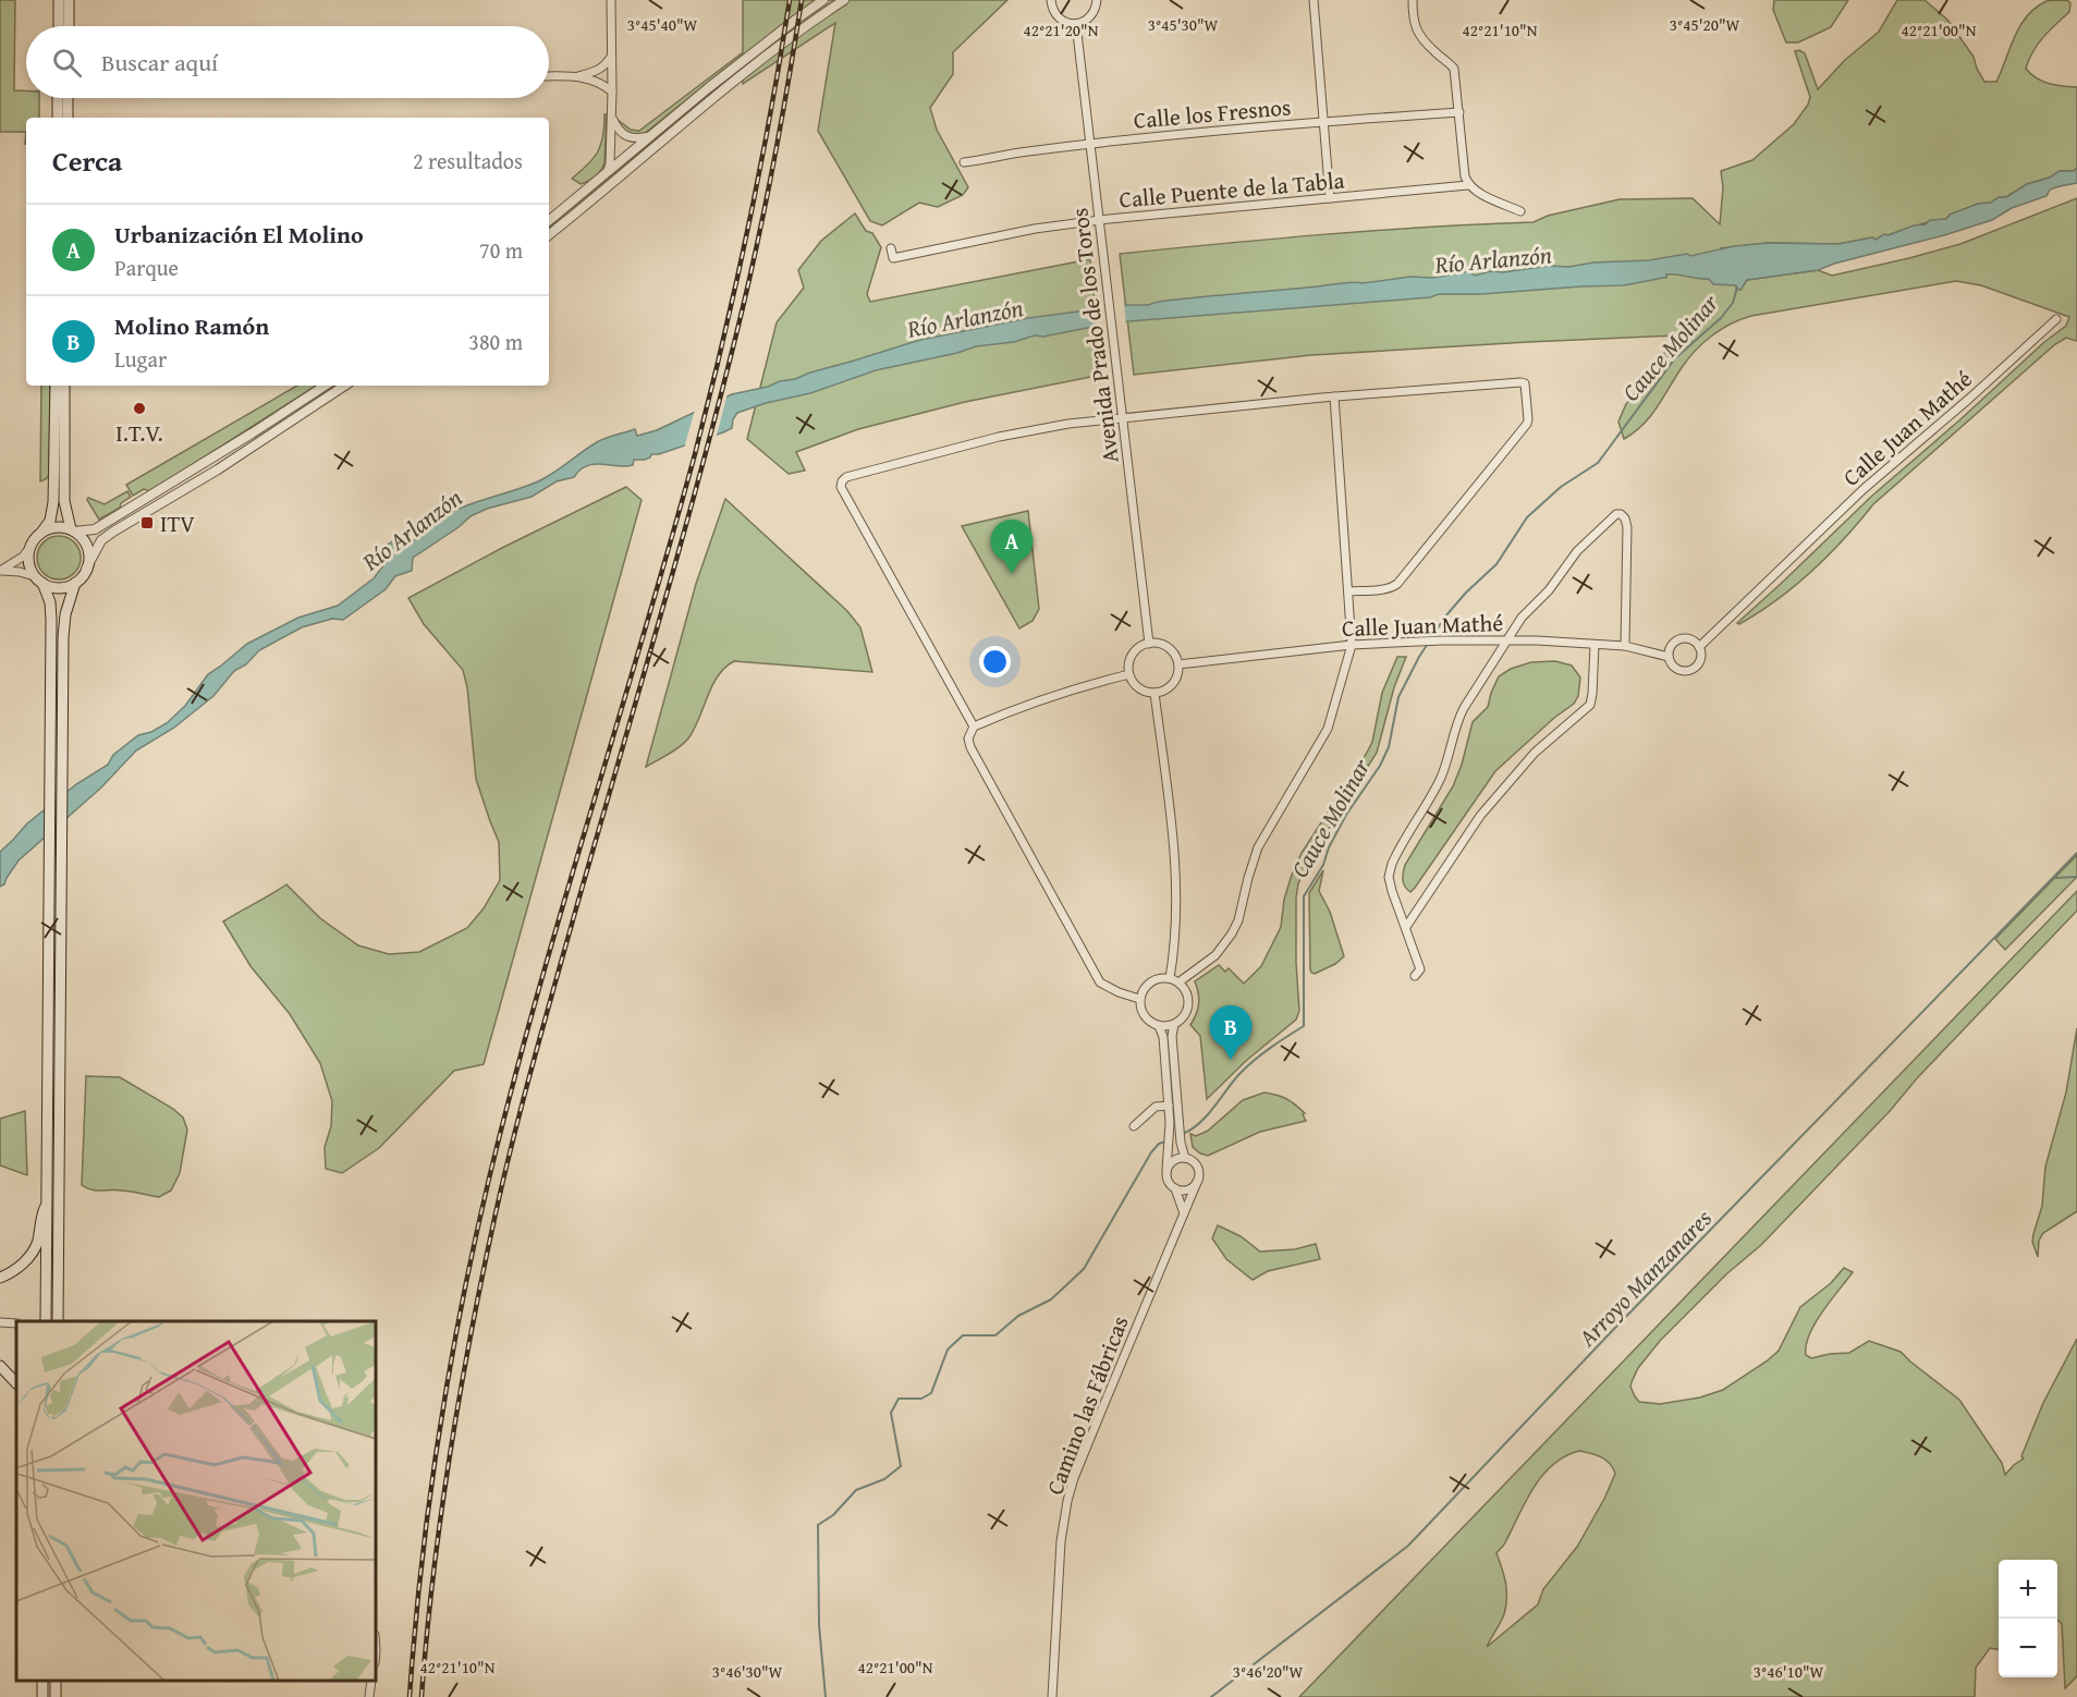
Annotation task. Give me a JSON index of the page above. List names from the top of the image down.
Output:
{
  "streets": {
    "street": [
      "Calle los Fresnos",
      "Calle Puente de la Tabla",
      "Avenida Prado de los Toros",
      "Calle Juan Mathé",
      "Camino las Fábricas"
    ]
  },
  "crossings": [
    ["Calle los Fresnos", "Avenida Prado de los Toros"],
    ["Calle Puente de la Tabla", "Avenida Prado de los Toros"],
    ["Avenida Prado de los Toros", "Calle Juan Mathé"]
  ],
  "water": ["Río Arlanzón", "Cauce Molinar", "Arroyo Manzanares"],
  "places": {
    "other": ["I.T.V."],
    "transit": ["ITV"]
  },
  "page": {
    "search": "Buscar aquí",
    "heading": ["Cerca", "2 resultados"],
    "list": [
      {
        "mark": "A",
        "name": "Urbanización El Molino",
        "note": "Parque",
        "value": "70 m"
      },
      {
        "mark": "B",
        "name": "Molino Ramón",
        "note": "Lugar",
        "value": "380 m"
      }
    ],
    "pins": ["A", "B"],
    "map_buttons": ["+", "−"]
  },
  "coordinates": [
    "3°45'30\"W",
    "3°45'20\"W",
    "3°45'40\"W",
    "42°21'20\"N",
    "42°21'10\"N",
    "42°21'00\"N",
    "3°46'30\"W",
    "3°46'20\"W",
    "3°46'10\"W"
  ]
}
